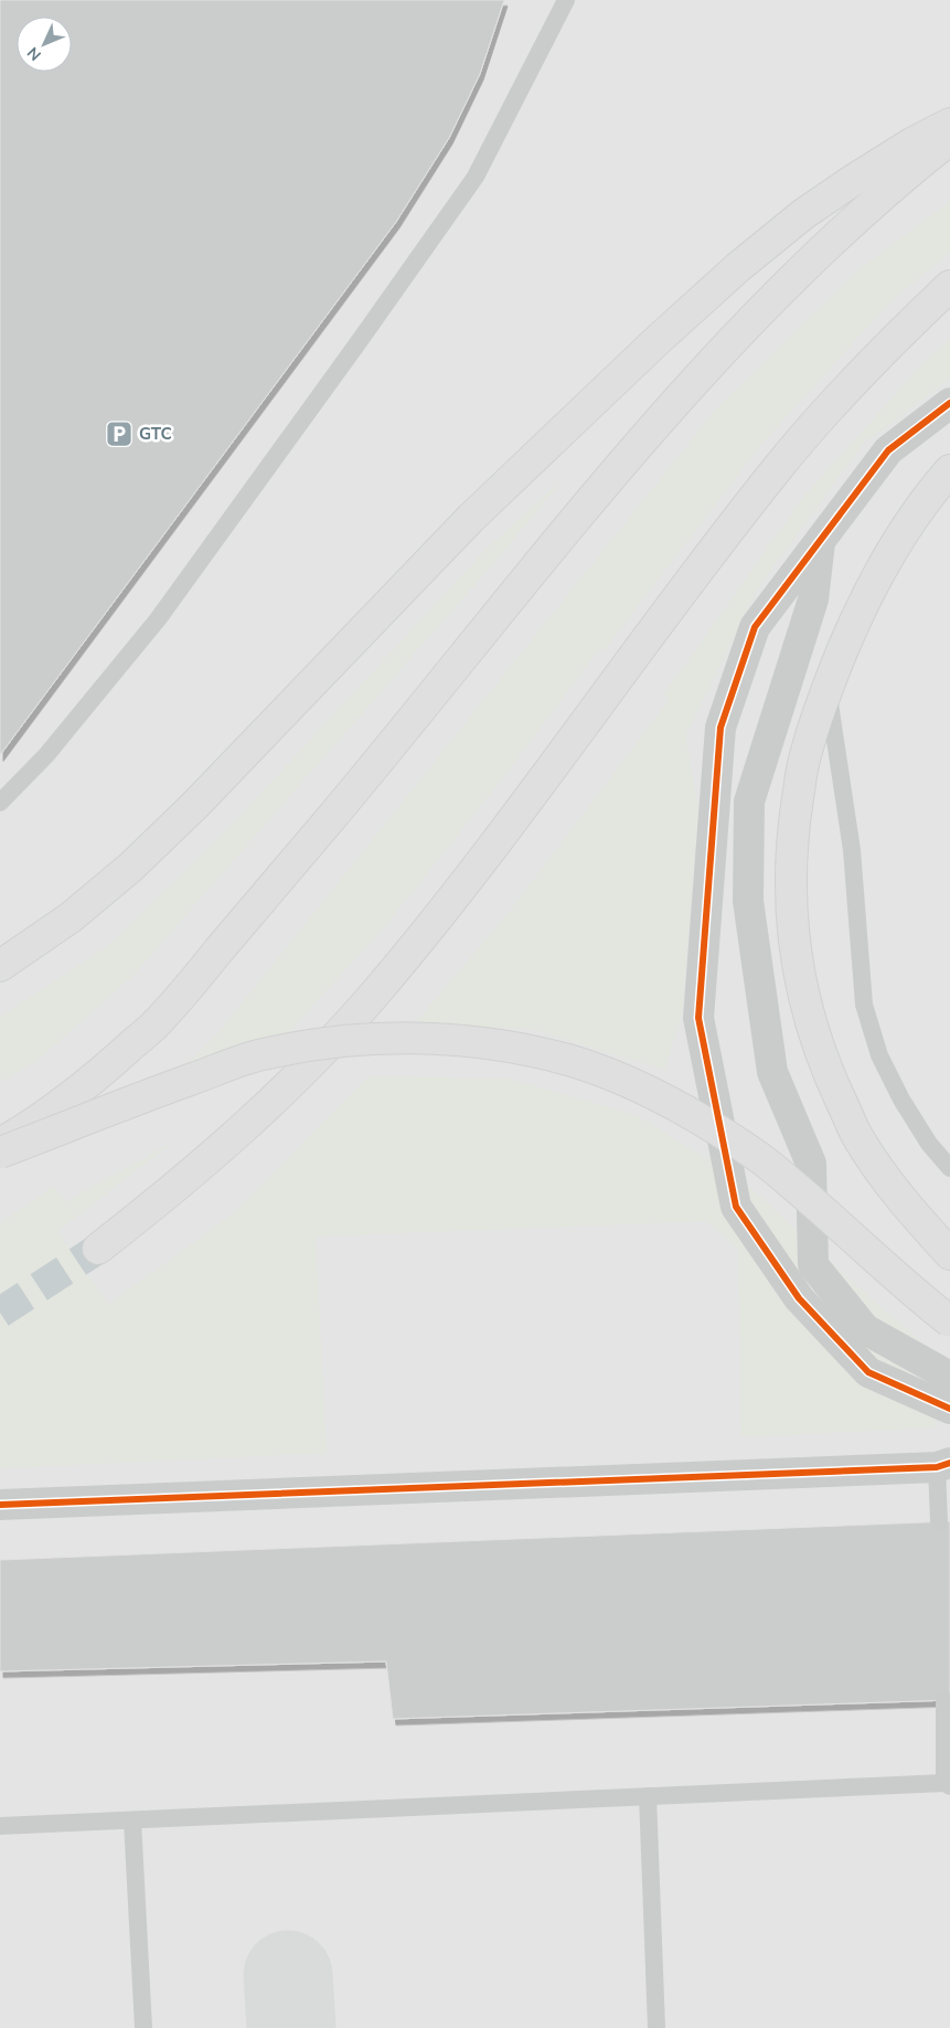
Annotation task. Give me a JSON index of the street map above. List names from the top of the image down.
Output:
{
  "places": {
    "parking": ["GTC"]
  },
  "north": "bottom left"
}
